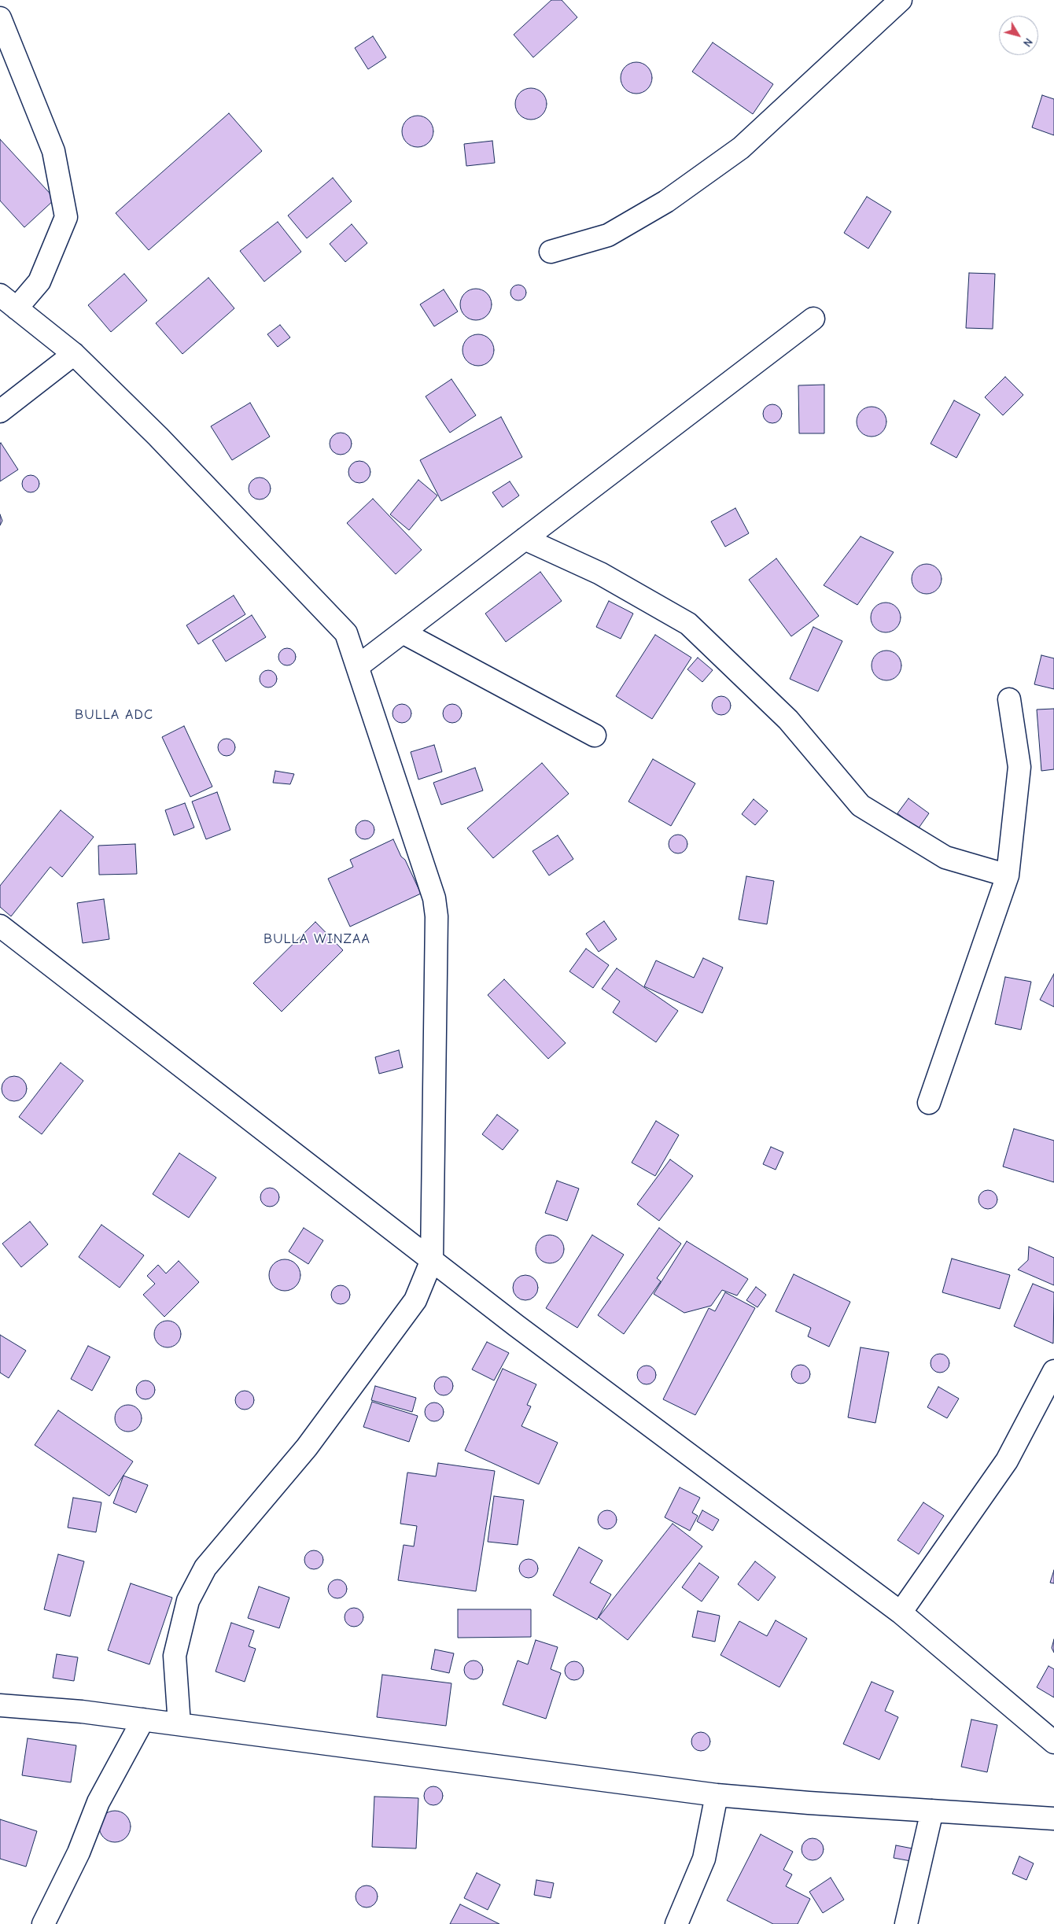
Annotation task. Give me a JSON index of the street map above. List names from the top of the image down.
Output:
{
  "districts": ["BULLA ADC", "BULLA WINZAA"],
  "north": "bottom right"
}
